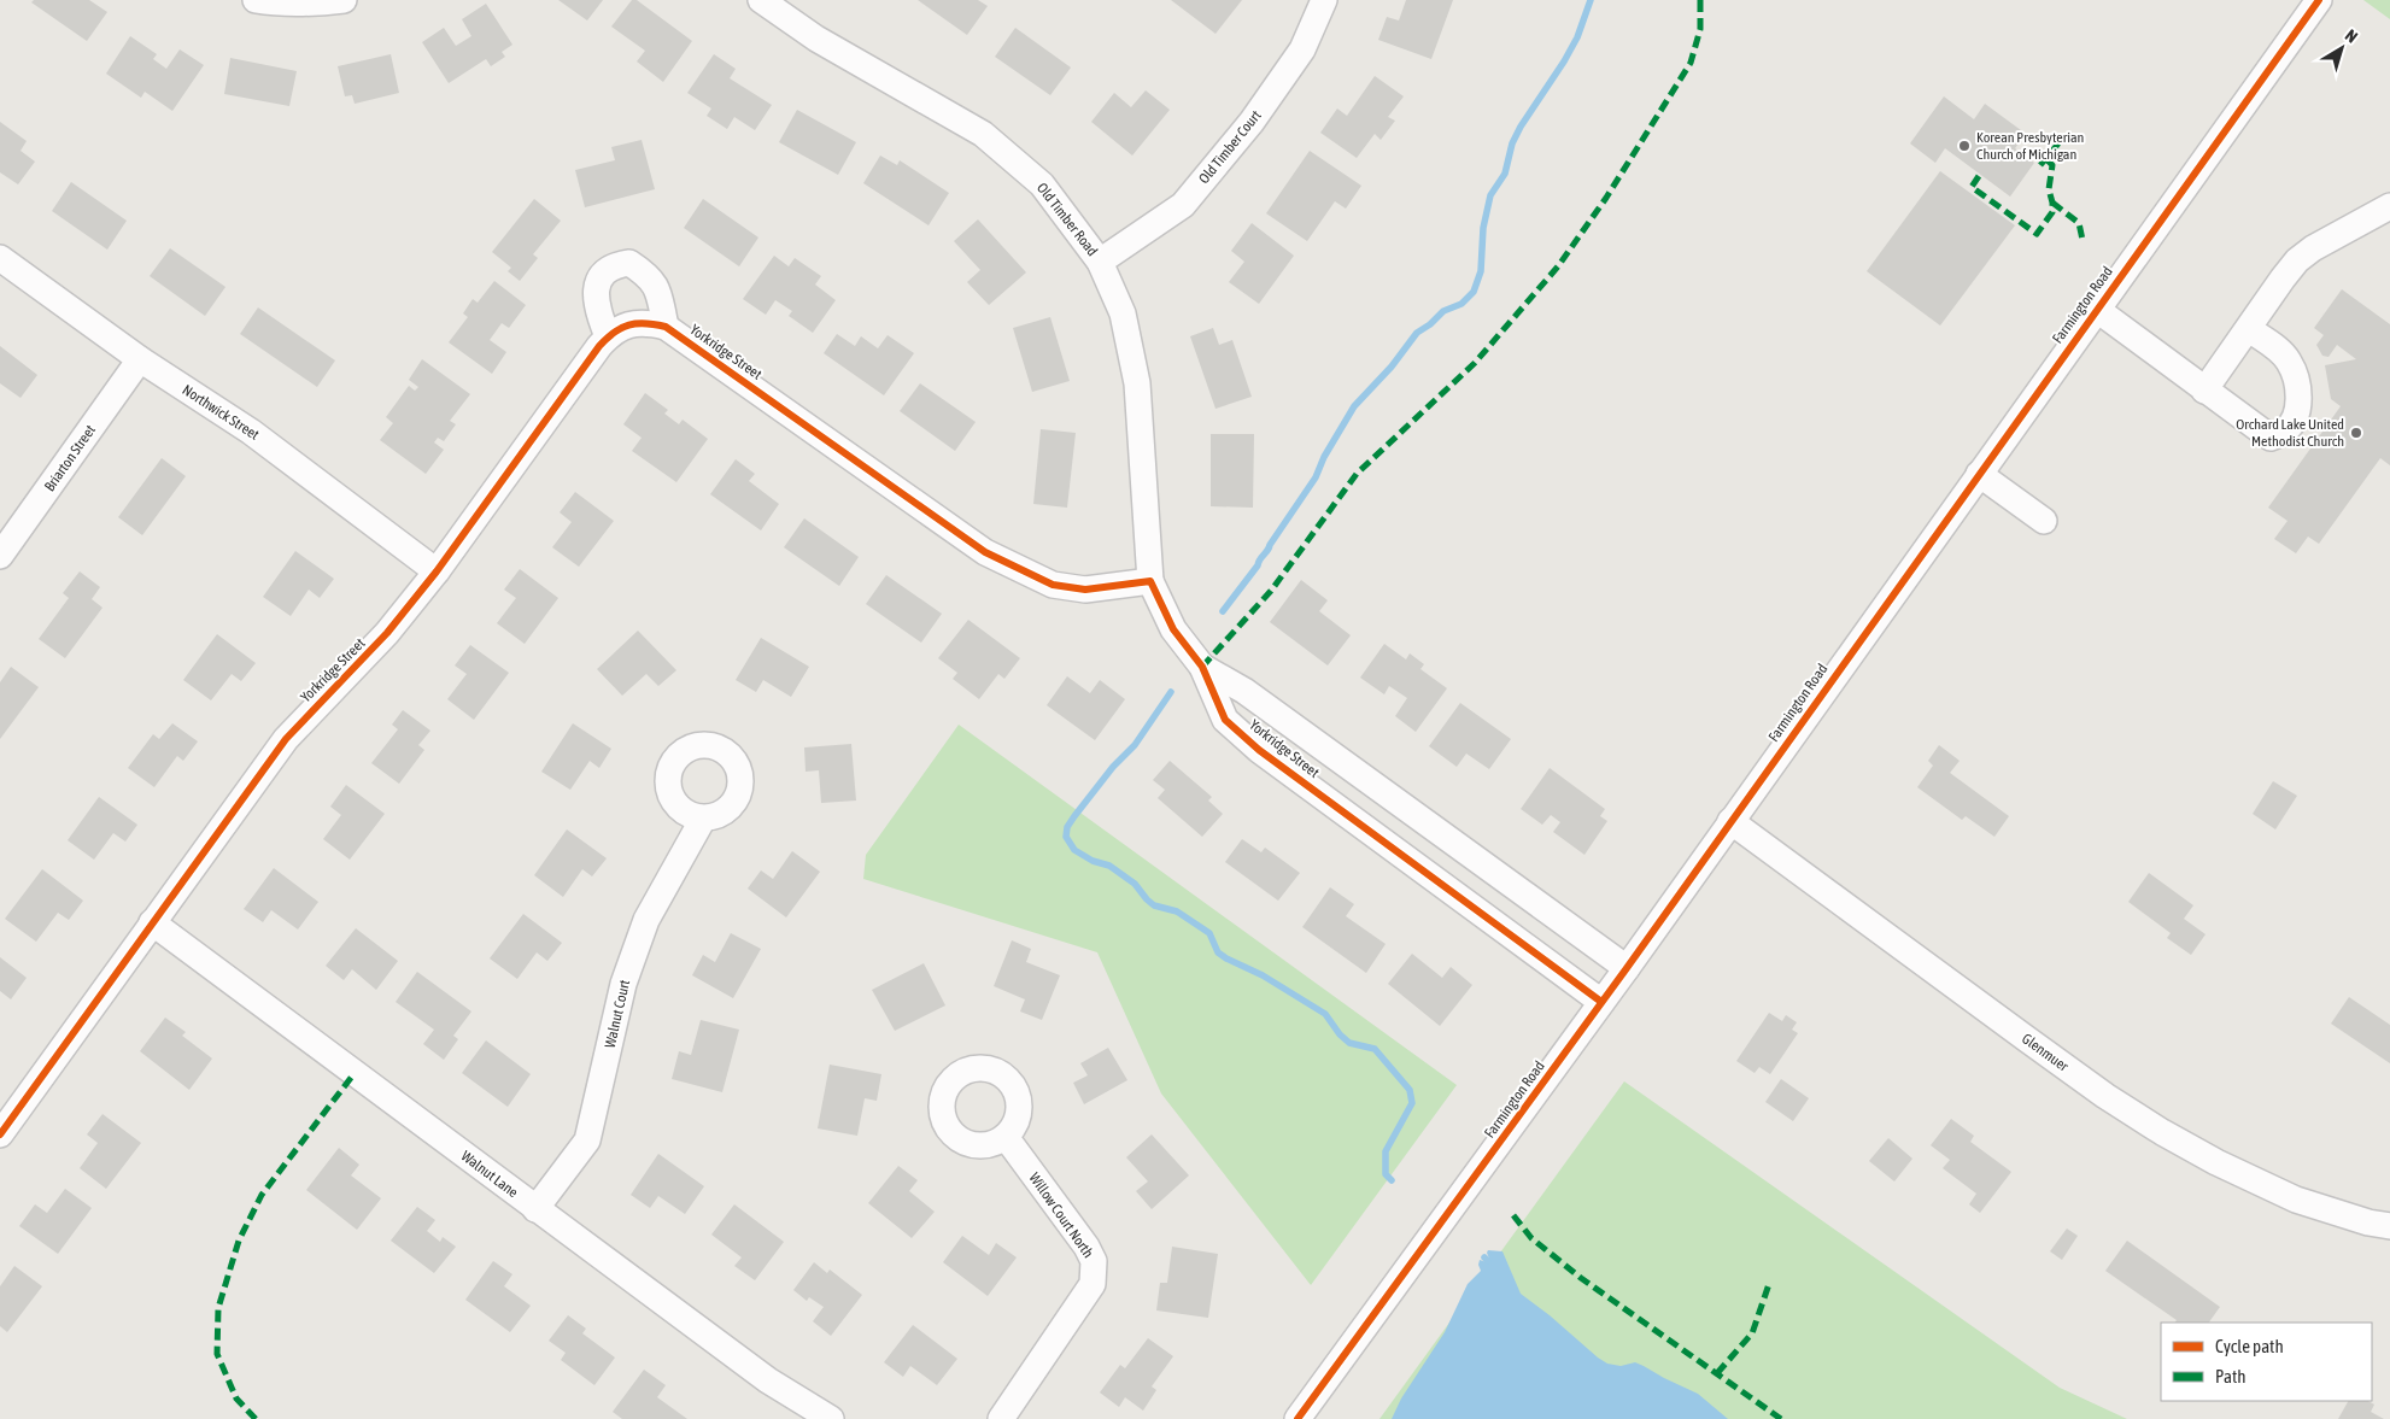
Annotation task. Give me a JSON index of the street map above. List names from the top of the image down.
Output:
{
  "streets": {
    "street": [
      "Old Timber Court",
      "Old Timber Road",
      "Farmington Road",
      "Yorkridge Street",
      "Northwick Street",
      "Briarton Street",
      "Walnut Court",
      "Glenmuer",
      "Walnut Lane",
      "Willow Court North"
    ]
  },
  "crossings": [
    ["Old Timber Court", "Old Timber Road"],
    ["Old Timber Road", "Yorkridge Street"],
    ["Farmington Road", "Yorkridge Street"],
    ["Farmington Road", "Glenmuer"],
    ["Yorkridge Street", "Northwick Street"],
    ["Yorkridge Street", "Walnut Lane"],
    ["Northwick Street", "Briarton Street"],
    ["Walnut Court", "Walnut Lane"]
  ],
  "places": ["Korean Presbyterian Church of Michigan", "Orchard Lake United Methodist Church"],
  "legend": ["Cycle path", "Path"],
  "north": "top right"
}
